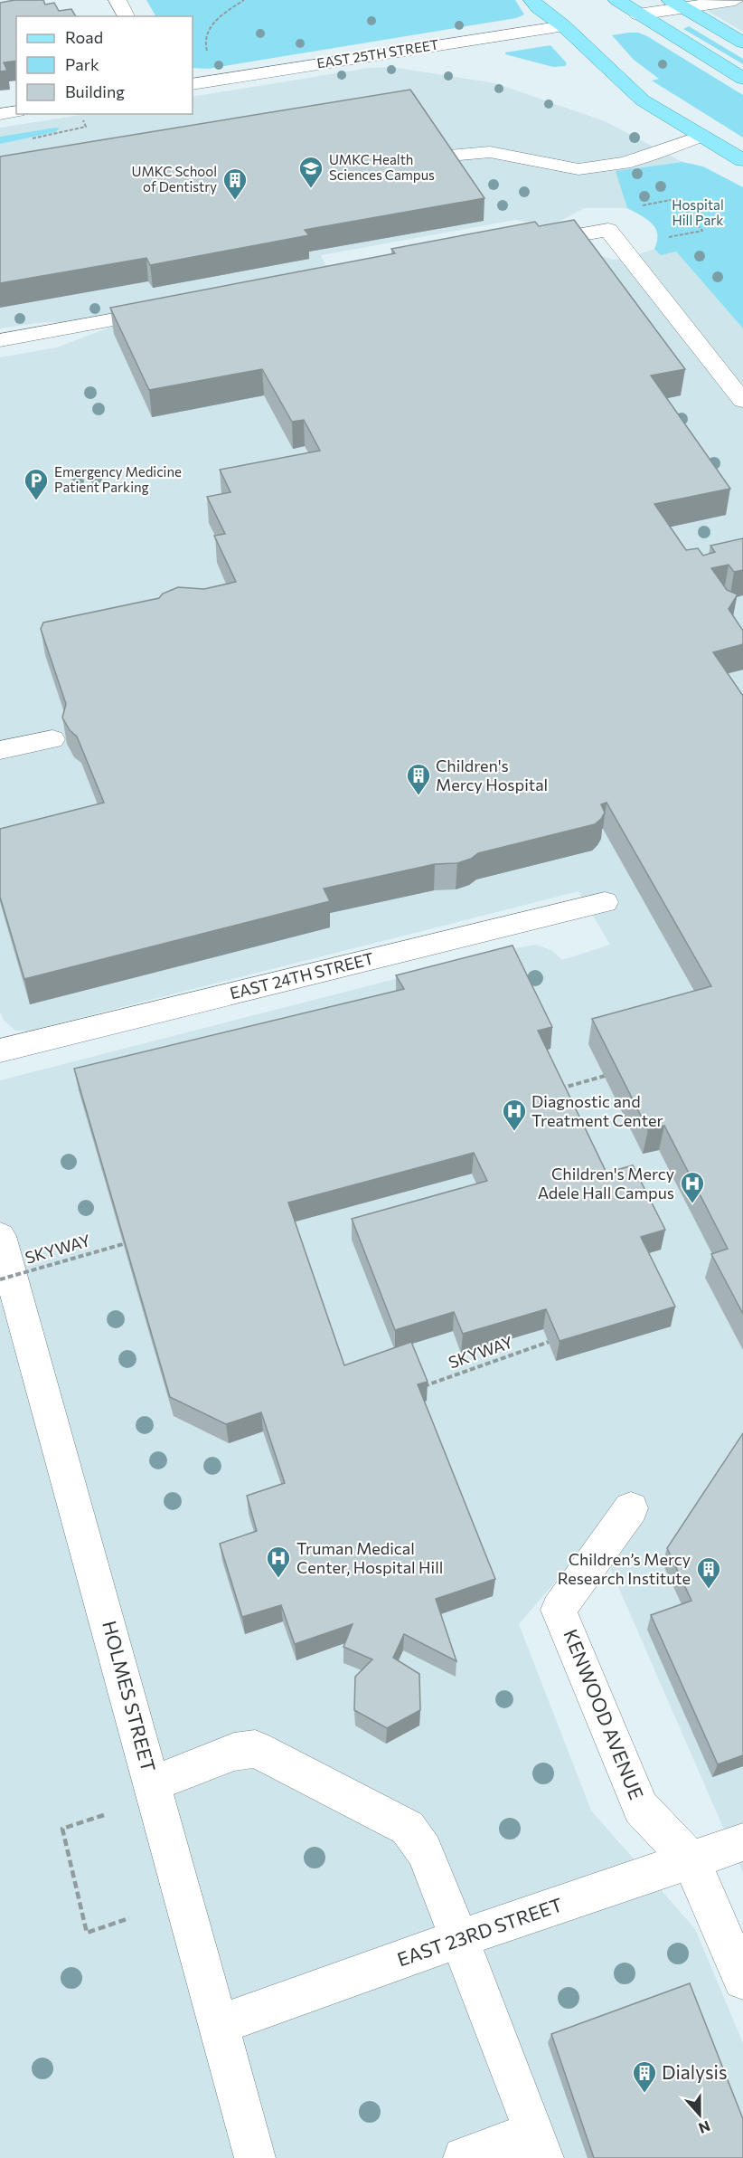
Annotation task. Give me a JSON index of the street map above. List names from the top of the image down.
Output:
{
  "streets": {
    "street": [
      "EAST 25TH STREET",
      "EAST 24TH STREET",
      "HOLMES STREET",
      "KENWOOD AVENUE",
      "EAST 23RD STREET"
    ],
    "path": ["SKYWAY"]
  },
  "crossings": [
    ["HOLMES STREET", "EAST 23RD STREET"],
    ["KENWOOD AVENUE", "EAST 23RD STREET"]
  ],
  "parks": ["Hospital Hill Park"],
  "places": {
    "school or university": ["UMKC Health Sciences Campus"],
    "building": [
      "UMKC School of Dentistry",
      "Children's Mercy Hospital",
      "Children’s Mercy Research Institute",
      "Dialysis"
    ],
    "parking": ["Emergency Medicine Patient Parking"],
    "hospital": ["Diagnostic and Treatment Center", "Children's Mercy Adele Hall Campus", "Truman Medical Center, Hospital Hill"]
  },
  "legend": ["Road", "Park", "Building"],
  "north": "bottom"
}
